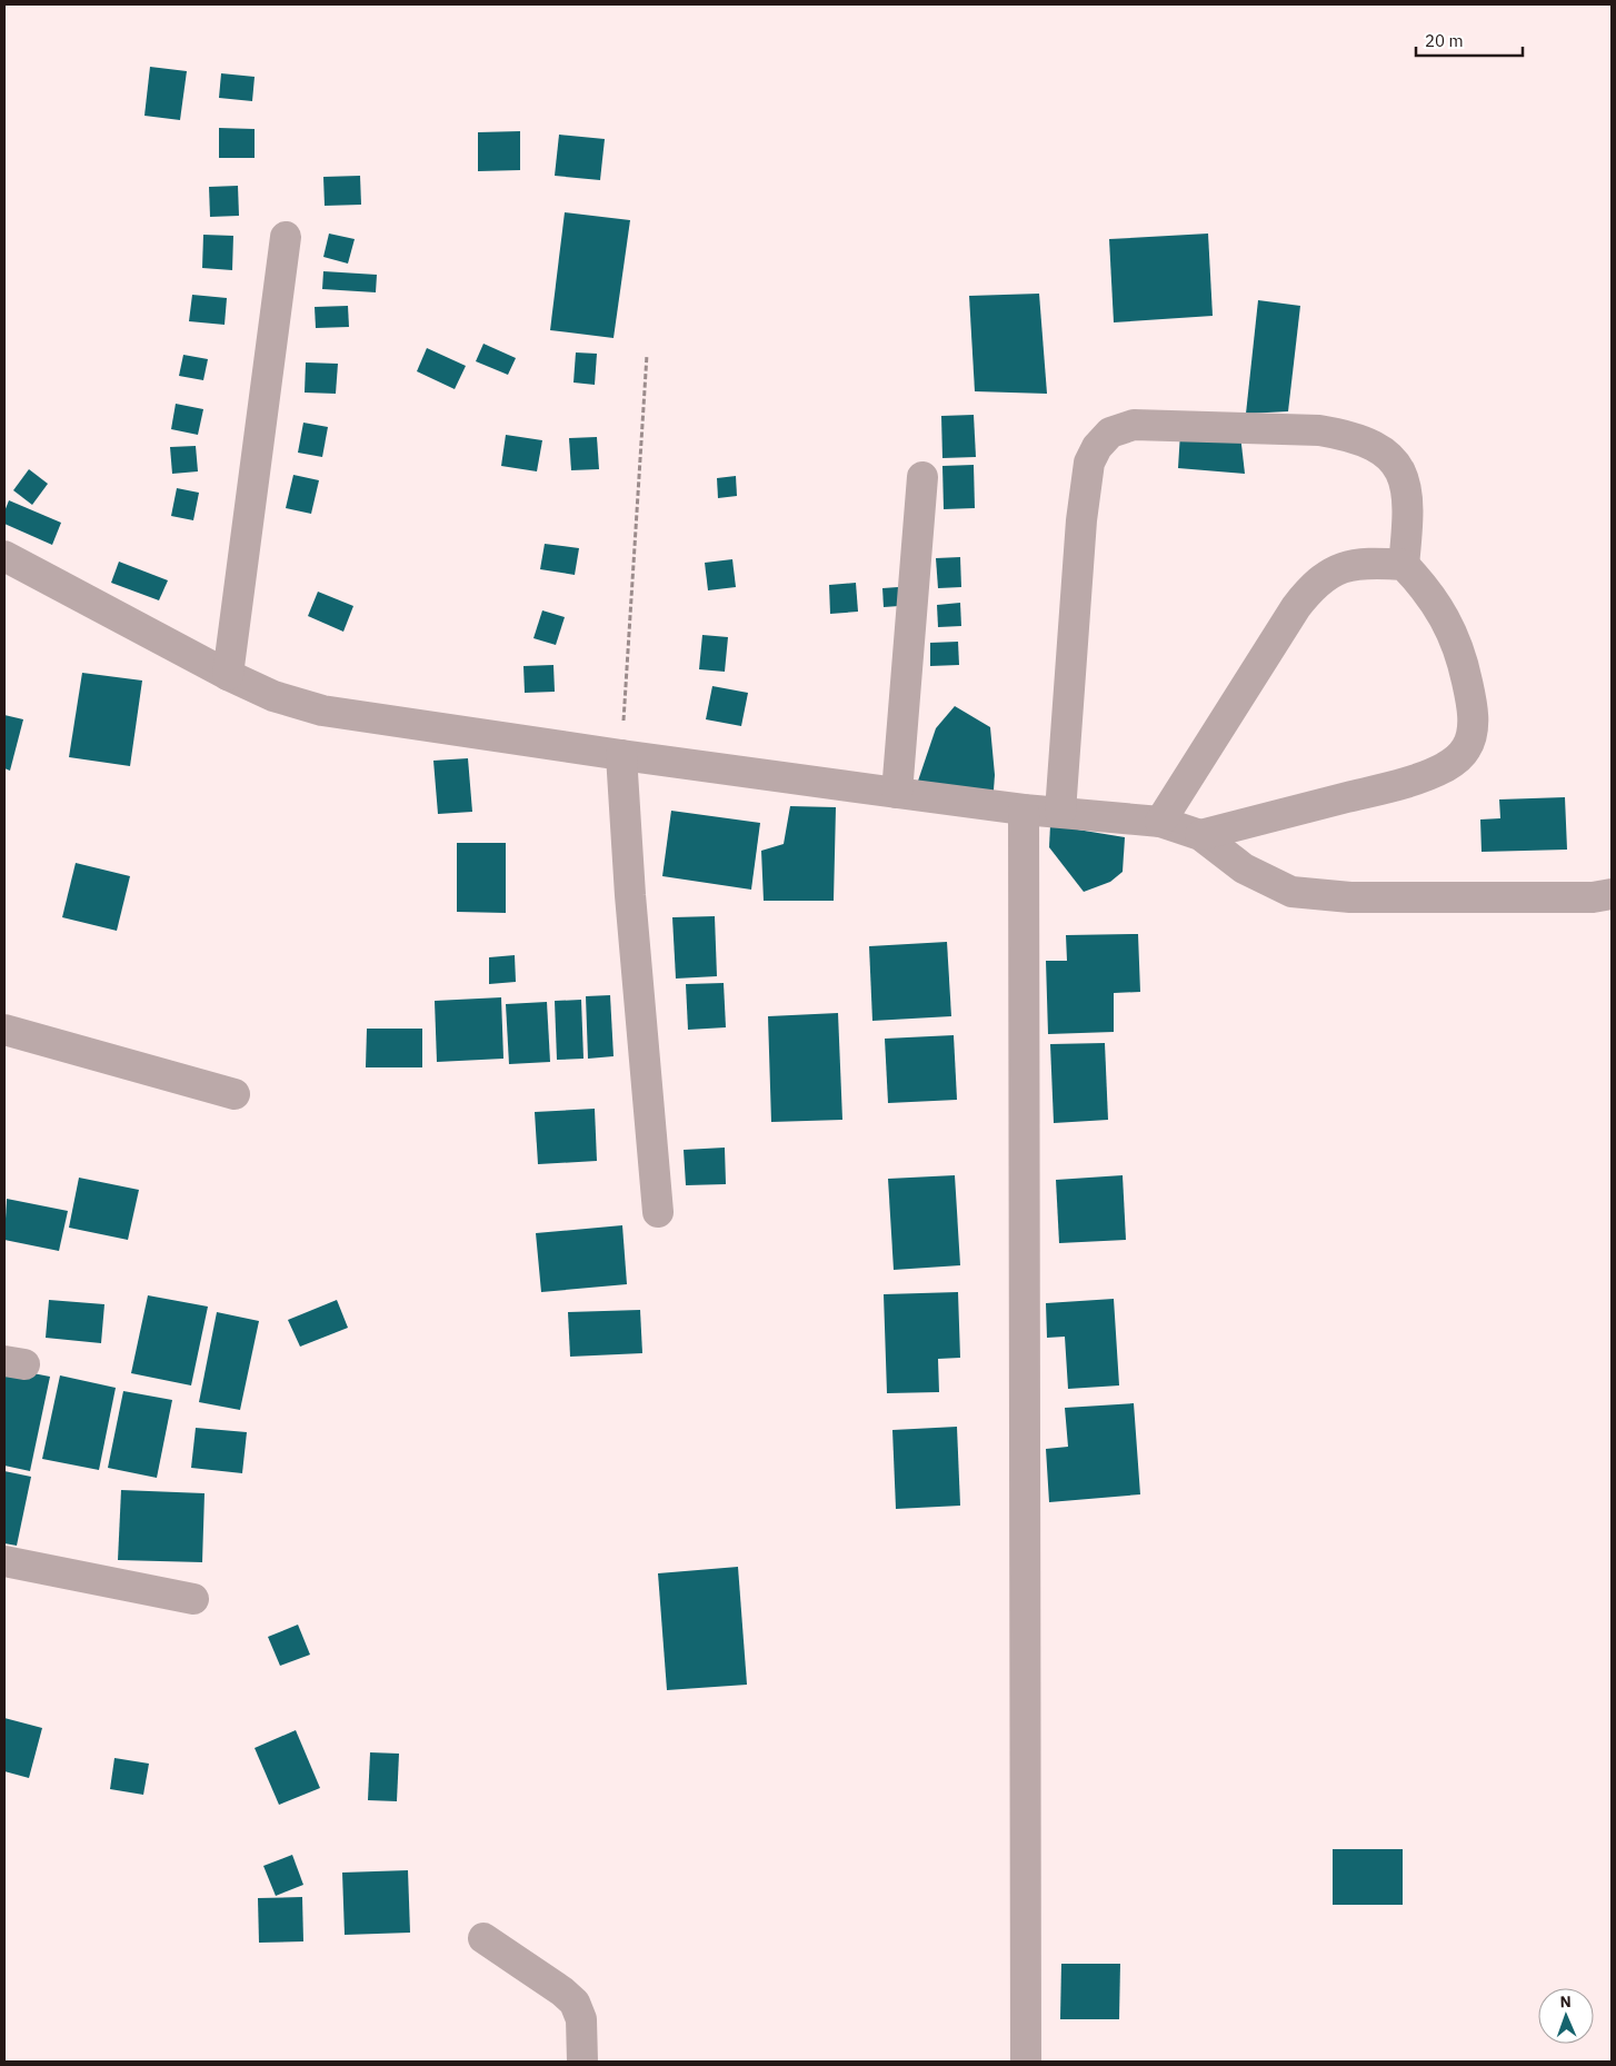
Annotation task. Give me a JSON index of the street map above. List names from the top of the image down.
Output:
{
  "scale_bar": "20 m",
  "north": "top"
}
